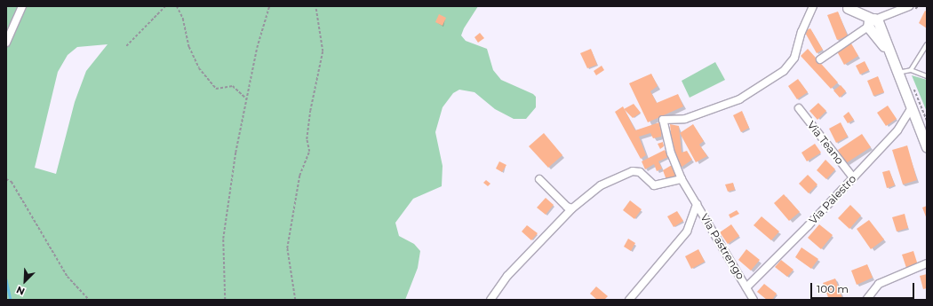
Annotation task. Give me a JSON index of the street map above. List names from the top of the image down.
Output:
{
  "streets": {
    "street": ["Via Teano", "Via Palestro", "Via Pastrengo"]
  },
  "crossings": [
    ["Via Teano", "Via Palestro"],
    ["Via Palestro", "Via Pastrengo"]
  ],
  "scale_bar": "100 m",
  "north": "bottom left"
}
